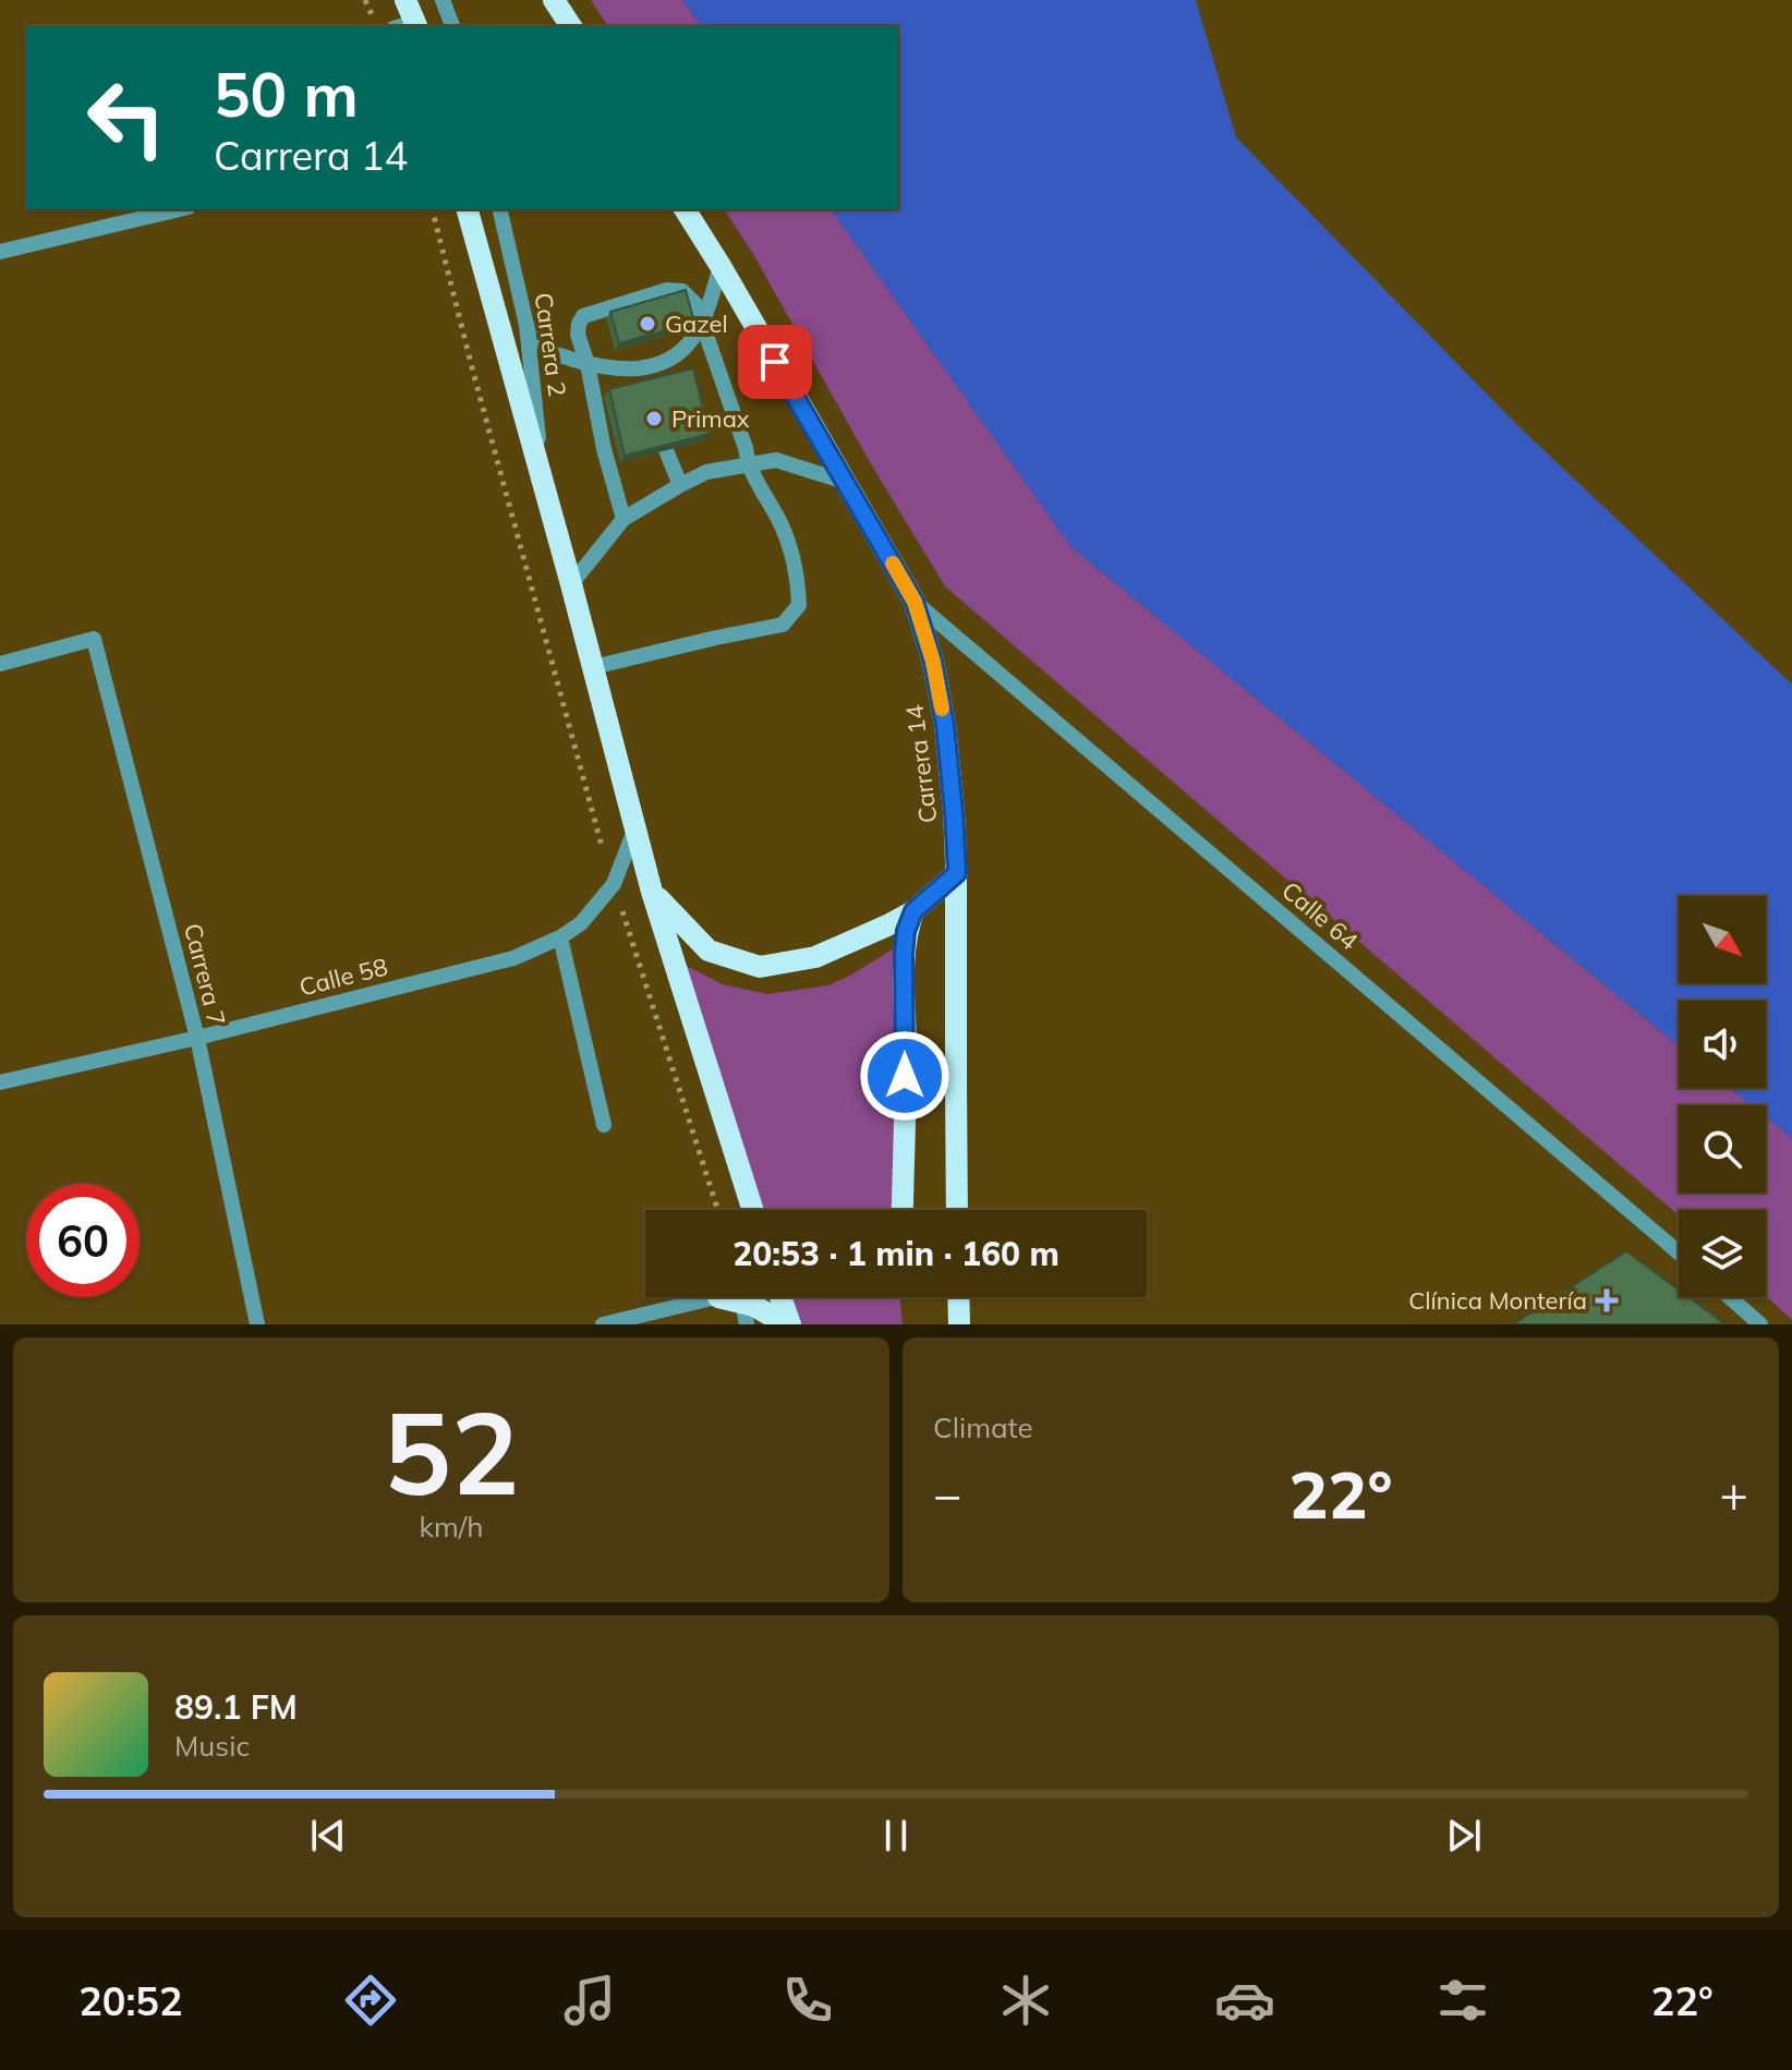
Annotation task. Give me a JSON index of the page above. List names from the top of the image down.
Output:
{
  "streets": {
    "main road": ["Carrera 14"],
    "street": [
      "Carrera 2",
      "Calle 64",
      "Carrera 7",
      "Calle 58"
    ]
  },
  "crossings": [
    ["Carrera 14", "Calle 64"],
    ["Carrera 7", "Calle 58"]
  ],
  "places": {
    "other": ["Gazel", "Primax"],
    "health": ["Clínica Montería"]
  },
  "north": "bottom right",
  "page": {
    "turn": ["50 m", "Carrera 14"],
    "limit": "60",
    "trip": "20:53 · 1 min · 160 m",
    "tile": [
      ["52", "km/h"],
      "Climate"
    ],
    "heat": ["−", "22°", "+"],
    "song": ["89.1 FM", "Music"],
    "tabs": ["20:52", "22°"]
  }
}
